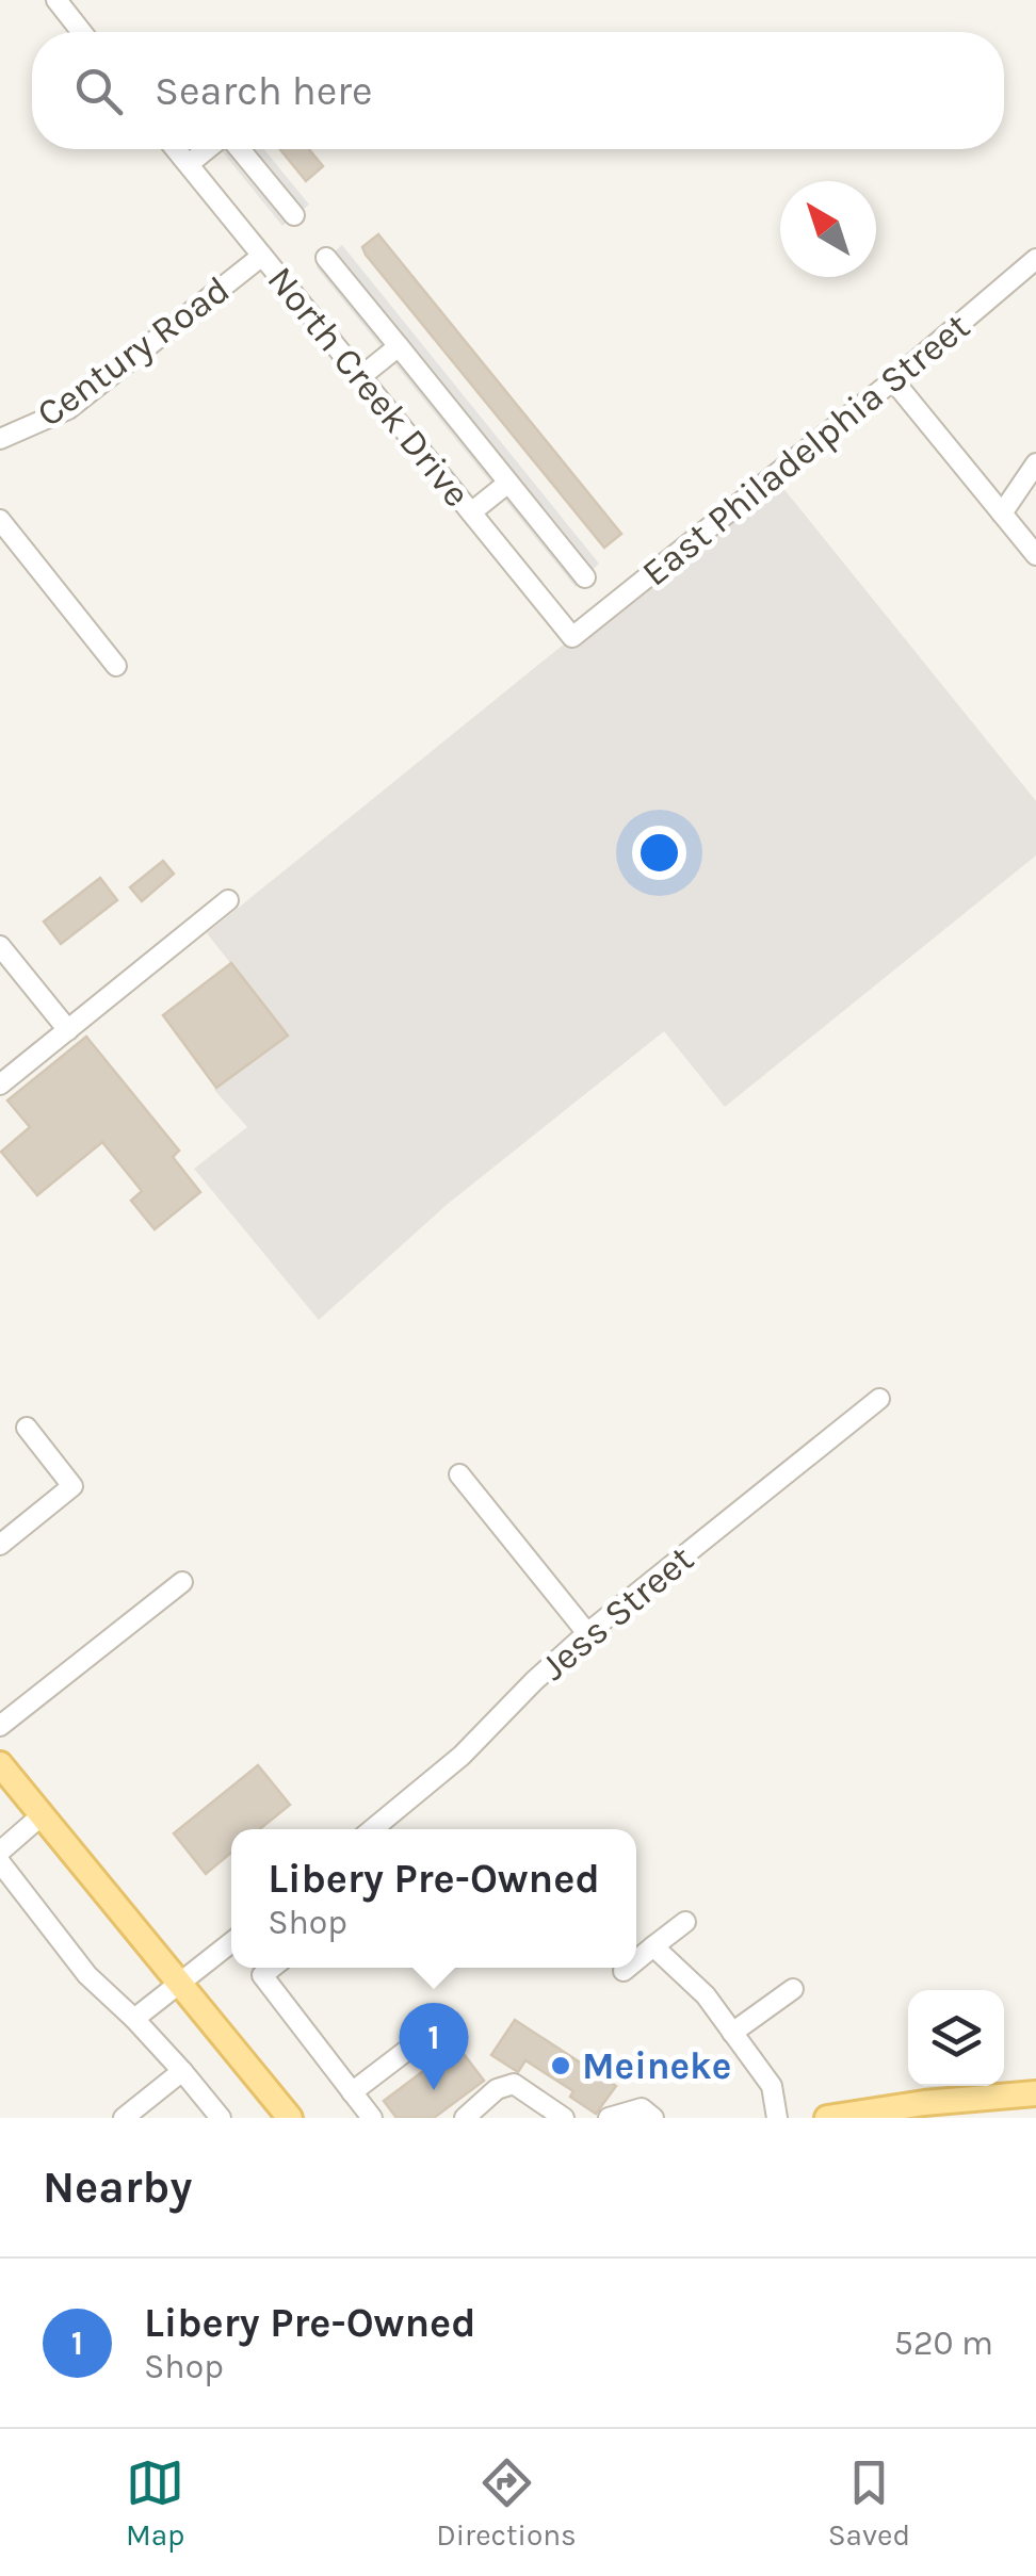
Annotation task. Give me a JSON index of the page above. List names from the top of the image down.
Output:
{
  "streets": {
    "street": [
      "Century Road",
      "North Creek Drive",
      "East Philadelphia Street",
      "Jess Street"
    ]
  },
  "crossings": [
    ["Century Road", "North Creek Drive"],
    ["North Creek Drive", "East Philadelphia Street"]
  ],
  "places": ["Meineke"],
  "north": "top left",
  "page": {
    "search": "Search here",
    "popup": ["Libery Pre-Owned", "Shop"],
    "pins": "1",
    "heading": "Nearby",
    "list": [
      {
        "mark": "1",
        "name": "Libery Pre-Owned",
        "note": "Shop",
        "value": "520 m"
      }
    ],
    "nav": ["Map", "Directions", "Saved"]
  }
}
